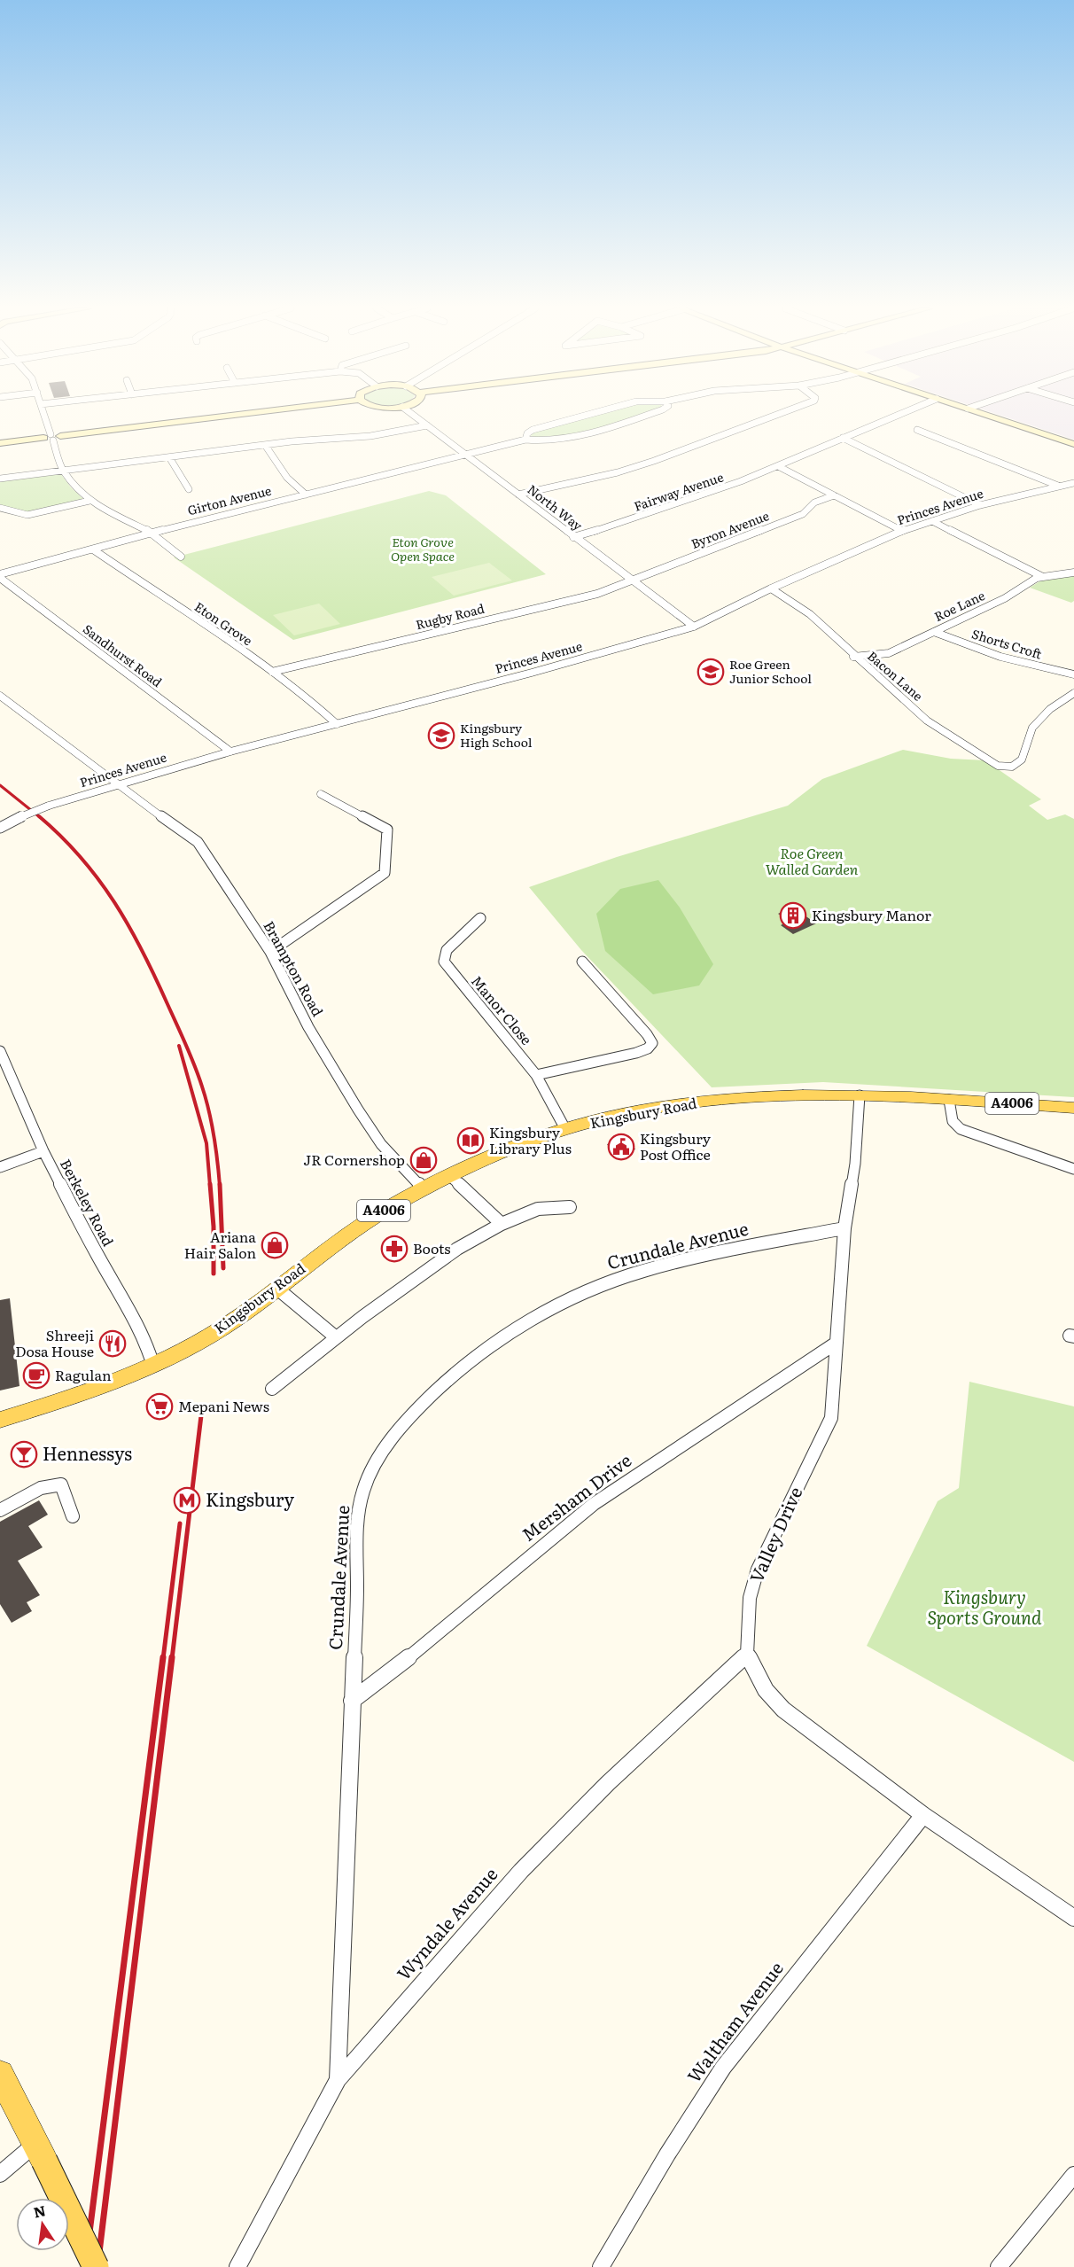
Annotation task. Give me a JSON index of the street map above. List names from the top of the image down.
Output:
{
  "streets": {
    "main road": ["A4006", "Kingsbury Road"],
    "street": [
      "Fairway Avenue",
      "Girton Avenue",
      "Princes Avenue",
      "North Way",
      "Byron Avenue",
      "Roe Lane",
      "Rugby Road",
      "Eton Grove",
      "Shorts Croft",
      "Sandhurst Road",
      "Bacon Lane",
      "Brampton Road",
      "Manor Close",
      "Berkeley Road",
      "Crundale Avenue",
      "Mersham Drive",
      "Valley Drive",
      "Wyndale Avenue",
      "Waltham Avenue"
    ]
  },
  "crossings": [
    ["Fairway Avenue", "North Way"],
    ["Girton Avenue", "North Way"],
    ["Girton Avenue", "Eton Grove"],
    ["Girton Avenue", "Sandhurst Road"],
    ["Princes Avenue", "North Way"],
    ["Princes Avenue", "Eton Grove"],
    ["Princes Avenue", "Sandhurst Road"],
    ["Princes Avenue", "Bacon Lane"],
    ["Princes Avenue", "Brampton Road"],
    ["North Way", "Byron Avenue"],
    ["North Way", "Rugby Road"],
    ["Byron Avenue", "Rugby Road"],
    ["Roe Lane", "Shorts Croft"],
    ["Roe Lane", "Bacon Lane"],
    ["Rugby Road", "Eton Grove"],
    ["Brampton Road", "Kingsbury Road"],
    ["Manor Close", "Kingsbury Road"],
    ["Kingsbury Road", "Berkeley Road"],
    ["Kingsbury Road", "Valley Drive"],
    ["Crundale Avenue", "Mersham Drive"],
    ["Crundale Avenue", "Valley Drive"],
    ["Crundale Avenue", "Wyndale Avenue"],
    ["Mersham Drive", "Valley Drive"],
    ["Valley Drive", "Wyndale Avenue"]
  ],
  "parks": ["Eton Grove Open Space", "Roe Green Walled Garden", "Kingsbury Sports Ground"],
  "places": {
    "school or university": ["Roe Green Junior School", "Kingsbury High School"],
    "building": ["Kingsbury Manor"],
    "library": ["Kingsbury Library Plus"],
    "public building": ["Kingsbury Post Office"],
    "shop": ["JR Cornershop", "Ariana Hair Salon"],
    "pharmacy": ["Boots"],
    "restaurant": ["Shreeji Dosa House"],
    "cafe": ["Ragulan"],
    "supermarket": ["Mepani News"],
    "bar": ["Hennessys"],
    "metro station": ["Kingsbury"]
  },
  "north": "top"
}
